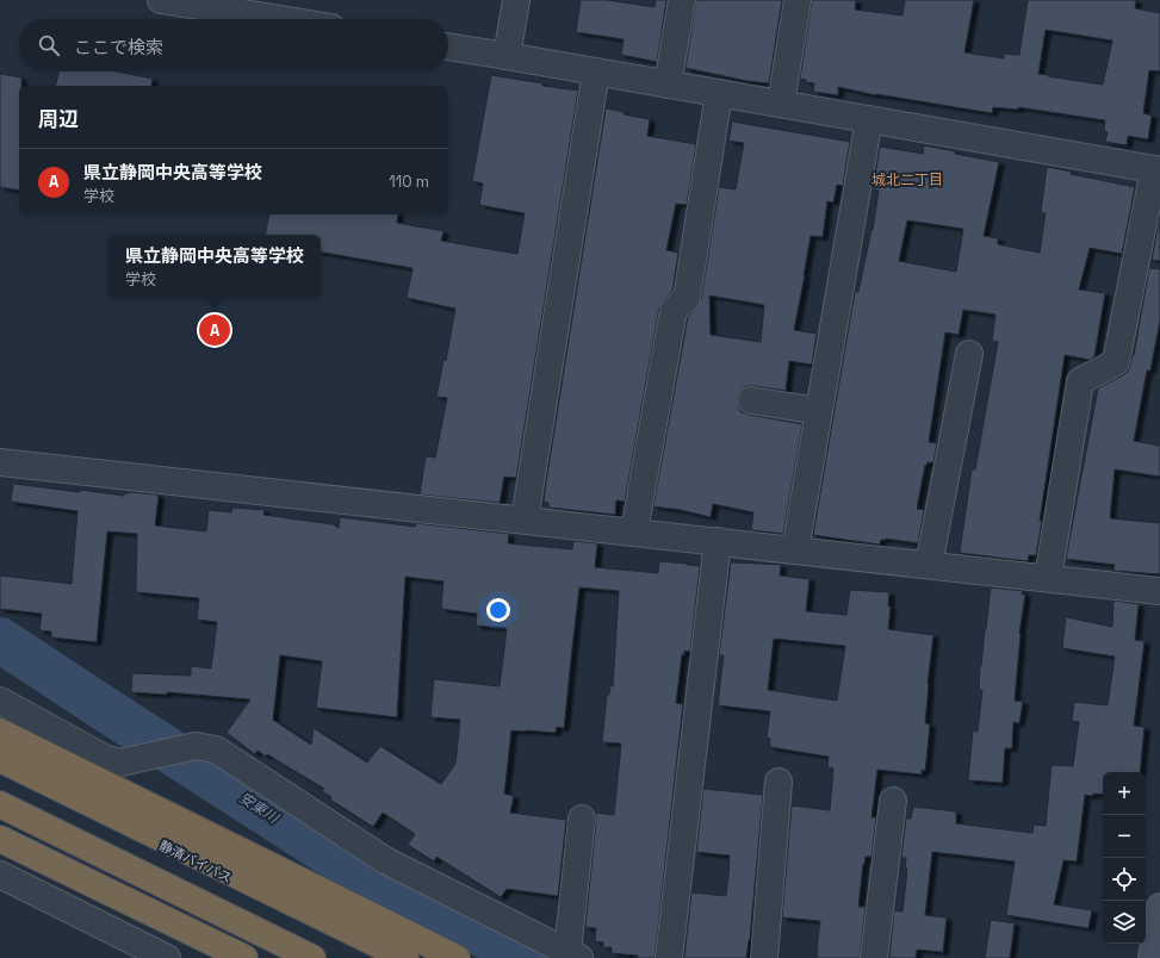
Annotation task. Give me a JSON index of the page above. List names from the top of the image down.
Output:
{
  "streets": {
    "highway": ["静清バイパス"]
  },
  "districts": ["城北二丁目"],
  "water": ["安東川"],
  "page": {
    "search": "ここで検索",
    "heading": "周辺",
    "list": [
      {
        "mark": "A",
        "name": "県立静岡中央高等学校",
        "note": "学校",
        "value": "110 m"
      }
    ],
    "popup": ["県立静岡中央高等学校", "学校"],
    "pins": "A",
    "map_buttons": ["+", "−"]
  }
}
